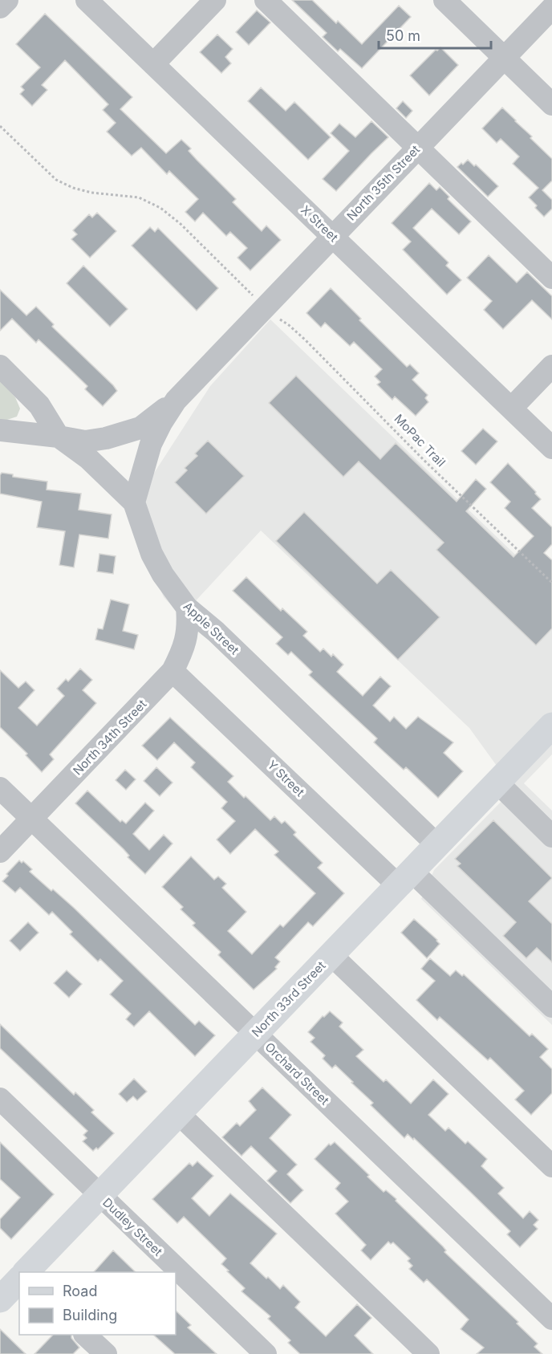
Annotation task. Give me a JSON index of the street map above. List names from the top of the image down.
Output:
{
  "streets": {
    "main road": ["North 33rd Street"],
    "street": [
      "North 35th Street",
      "X Street",
      "Apple Street",
      "North 34th Street",
      "Y Street",
      "Orchard Street",
      "Dudley Street"
    ],
    "path": ["MoPac Trail"]
  },
  "crossings": [
    ["North 35th Street", "X Street"],
    ["North 35th Street", "Apple Street"],
    ["Apple Street", "North 34th Street"],
    ["Apple Street", "North 33rd Street"],
    ["North 34th Street", "Y Street"],
    ["North 34th Street", "Orchard Street"],
    ["Y Street", "North 33rd Street"],
    ["North 33rd Street", "Orchard Street"],
    ["North 33rd Street", "Dudley Street"]
  ],
  "legend": ["Road", "Building"],
  "scale_bar": "50 m"
}
